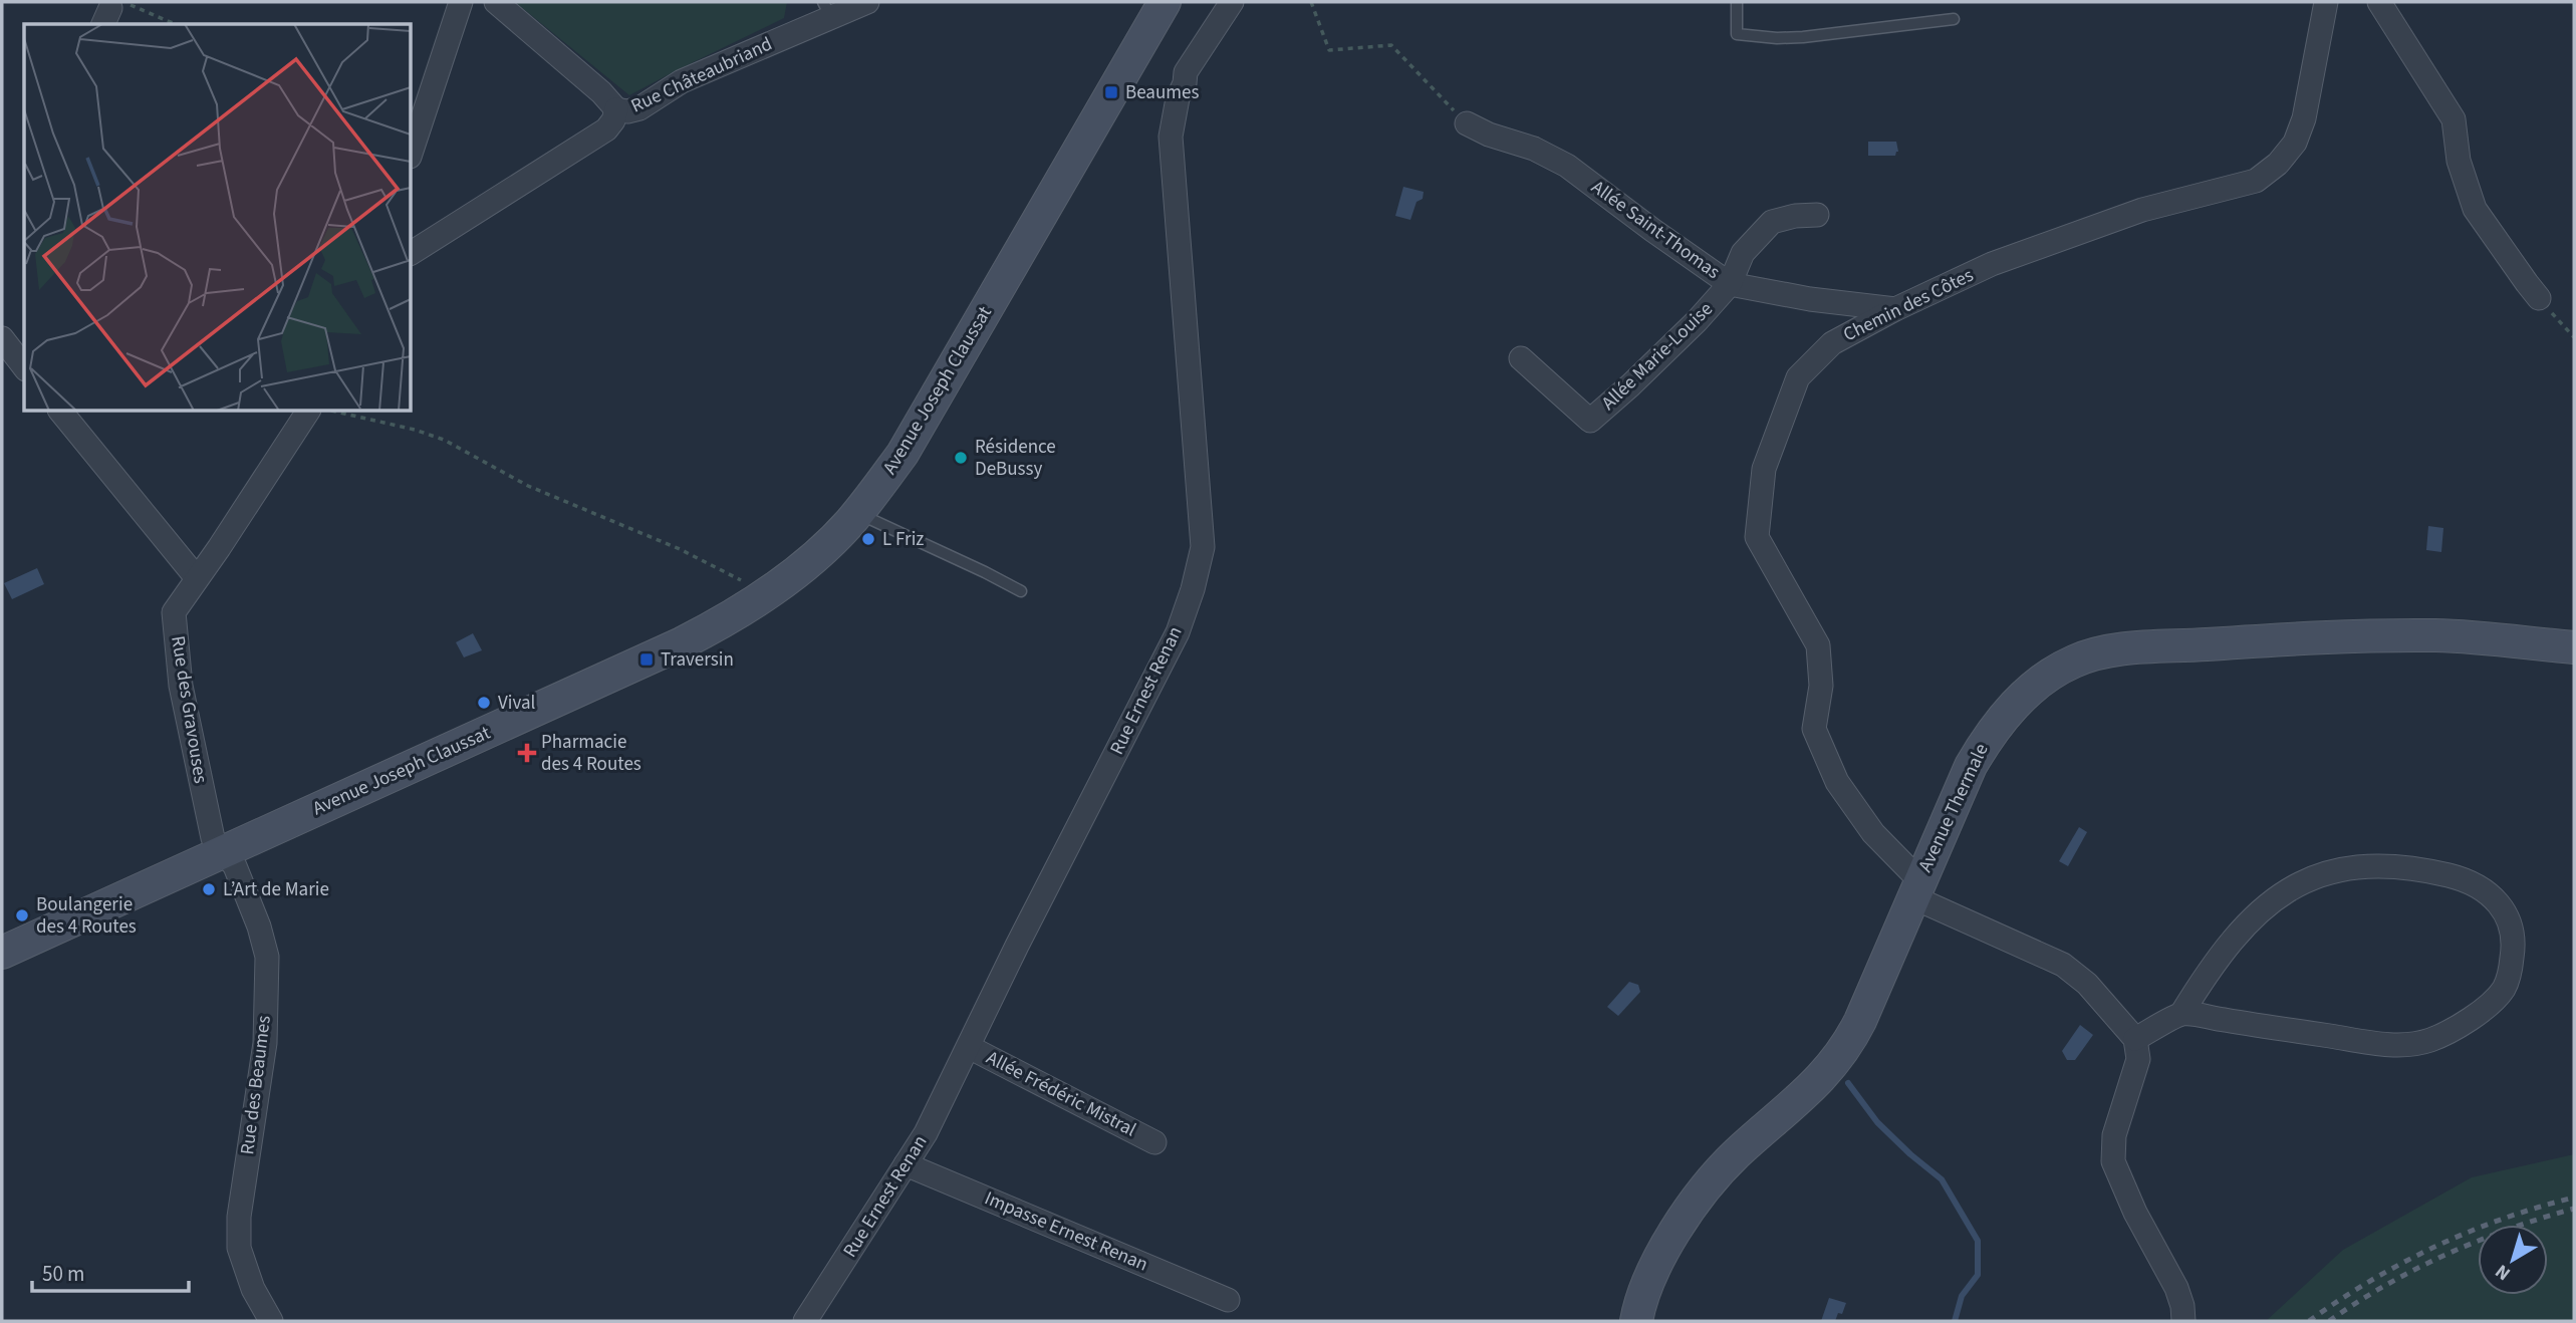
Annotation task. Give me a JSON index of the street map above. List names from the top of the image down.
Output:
{
  "streets": {
    "main road": ["Avenue Joseph Claussat", "Avenue Thermale"],
    "street": [
      "Rue Châteaubriand",
      "Allée Saint-Thomas",
      "Chemin des Côtes",
      "Allée Marie-Louise",
      "Rue Ernest Renan",
      "Rue des Gravouses",
      "Rue des Beaumes",
      "Allée Frédéric Mistral",
      "Impasse Ernest Renan"
    ]
  },
  "crossings": [
    ["Allée Saint-Thomas", "Chemin des Côtes"],
    ["Allée Saint-Thomas", "Allée Marie-Louise"],
    ["Chemin des Côtes", "Avenue Thermale"],
    ["Avenue Joseph Claussat", "Rue des Gravouses"],
    ["Avenue Joseph Claussat", "Rue des Beaumes"],
    ["Rue Ernest Renan", "Allée Frédéric Mistral"],
    ["Rue Ernest Renan", "Impasse Ernest Renan"],
    ["Rue des Gravouses", "Rue des Beaumes"]
  ],
  "places": {
    "transit": ["Beaumes", "Traversin"],
    "other": [
      "Résidence DeBussy",
      "L Friz",
      "Vival",
      "L’Art de Marie",
      "Boulangerie des 4 Routes"
    ],
    "health": ["Pharmacie des 4 Routes"]
  },
  "scale_bar": "50 m",
  "north": "bottom left"
}
